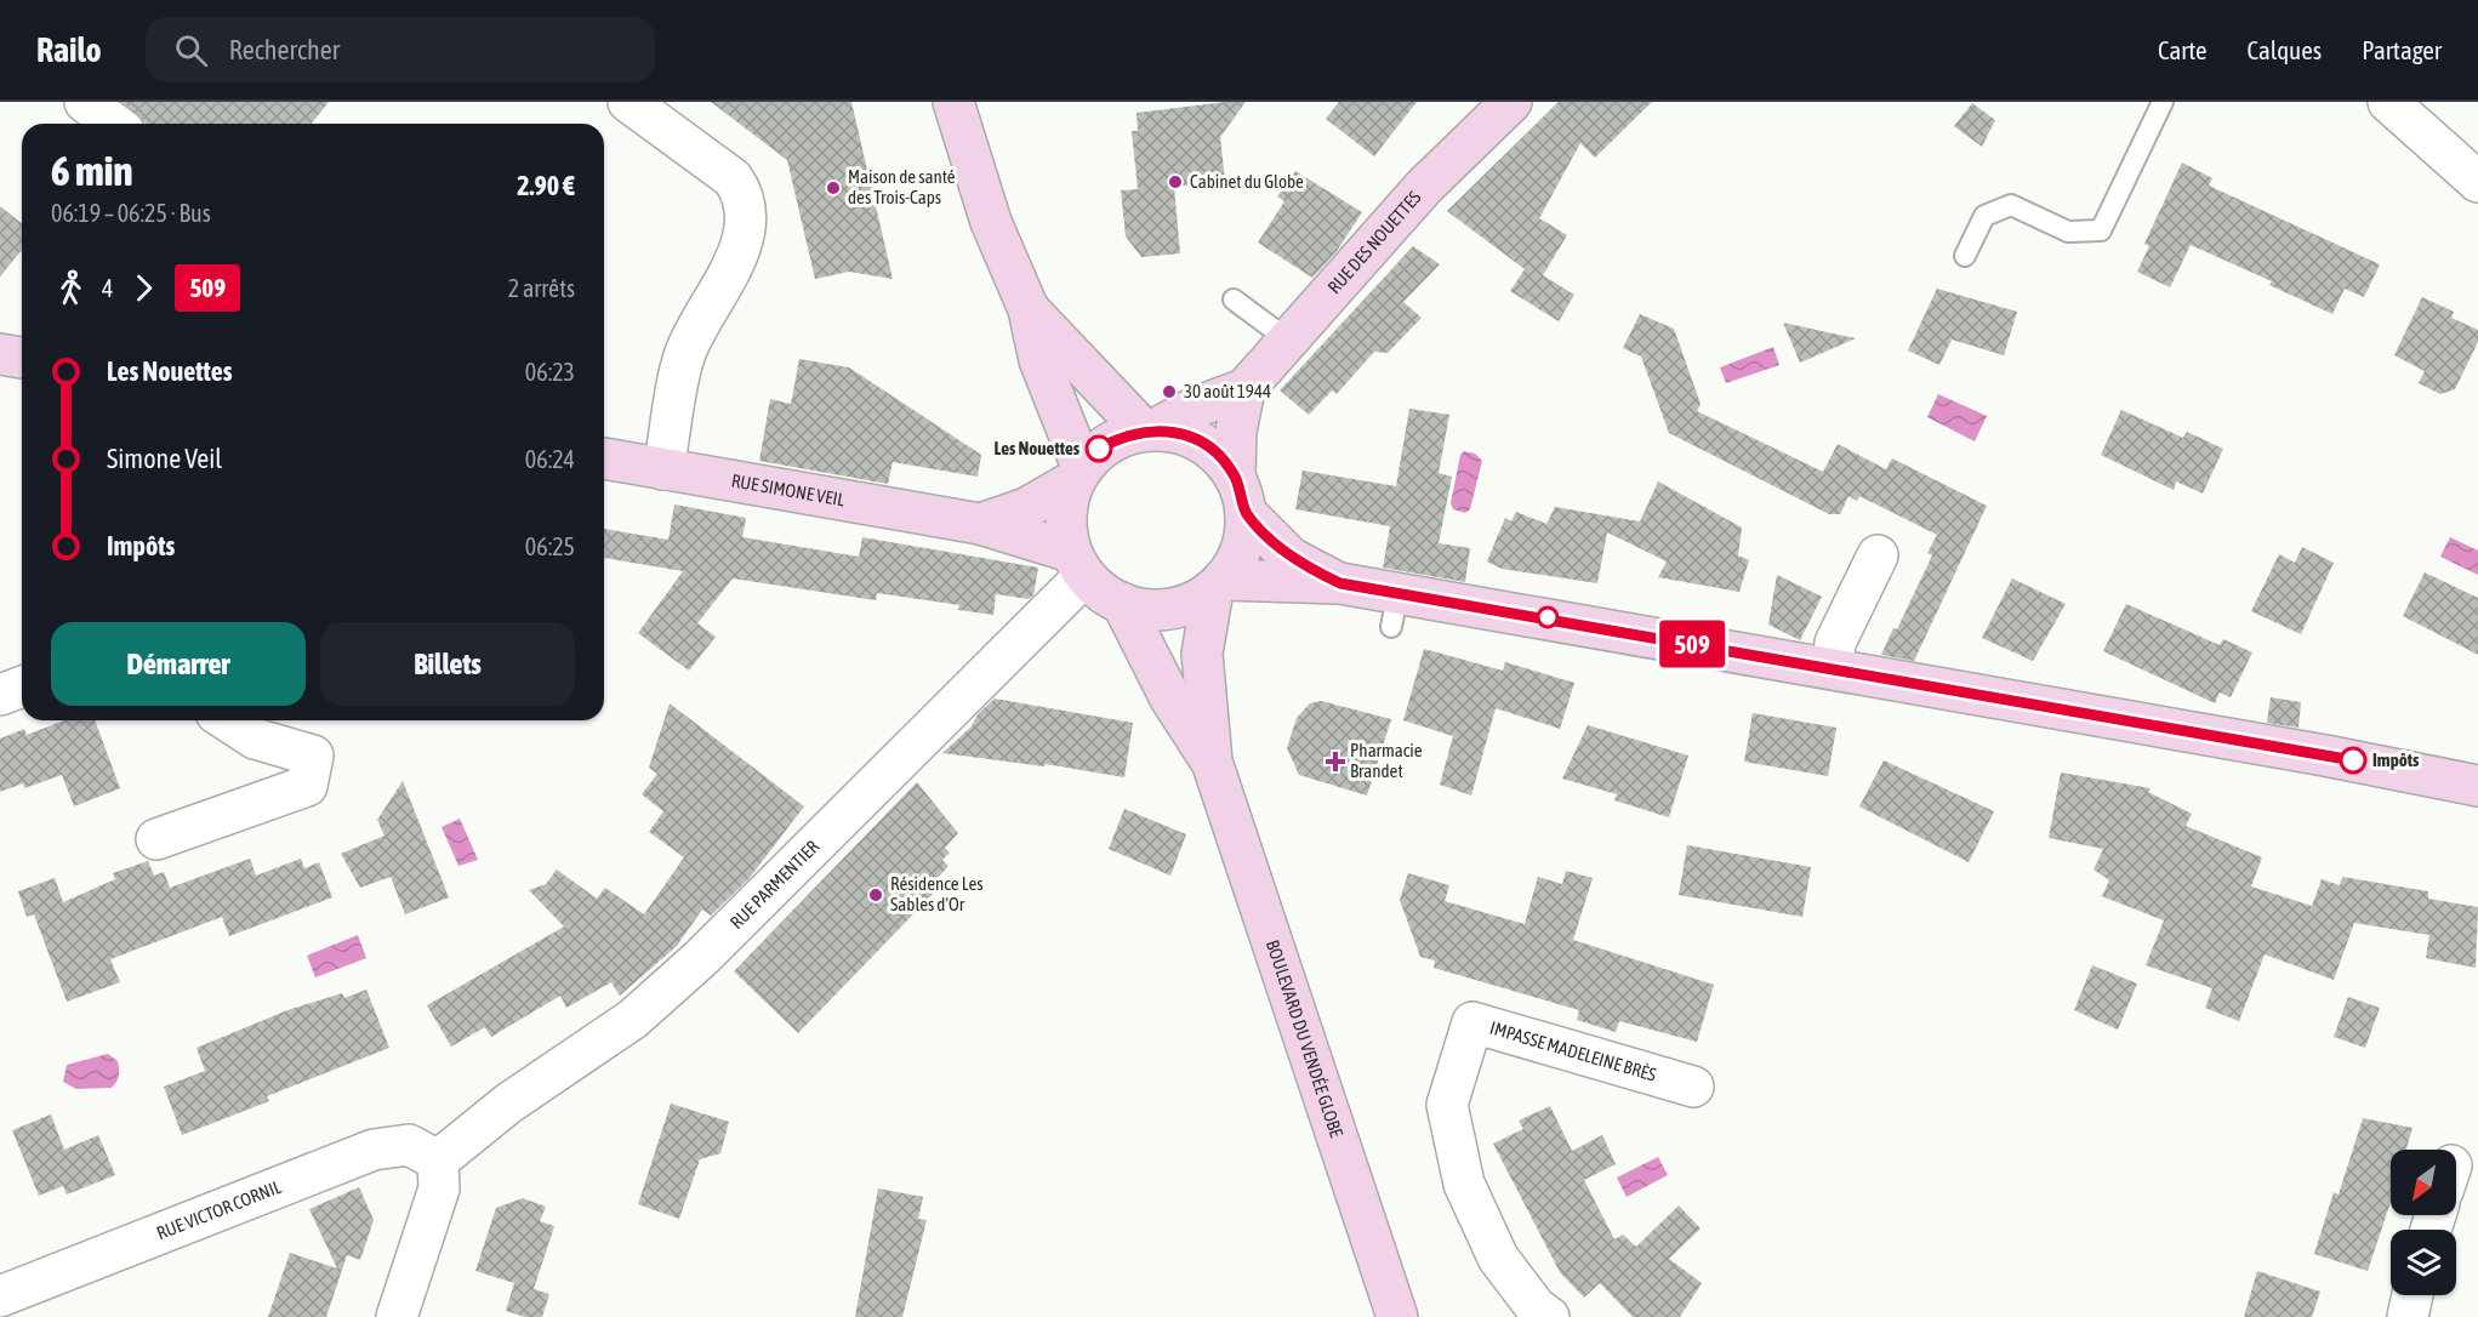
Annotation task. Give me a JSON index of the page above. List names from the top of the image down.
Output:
{
  "streets": {
    "main road": ["RUE DES NOUETTES", "RUE SIMONE VEIL", "BOULEVARD DU VENDÉE GLOBE"],
    "street": ["RUE PARMENTIER", "IMPASSE MADELEINE BRÈS", "RUE VICTOR CORNIL"]
  },
  "crossings": [
    ["RUE DES NOUETTES", "RUE SIMONE VEIL"],
    ["RUE DES NOUETTES", "RUE PARMENTIER"],
    ["RUE DES NOUETTES", "BOULEVARD DU VENDÉE GLOBE"],
    ["RUE SIMONE VEIL", "RUE PARMENTIER"],
    ["RUE SIMONE VEIL", "BOULEVARD DU VENDÉE GLOBE"],
    ["RUE PARMENTIER", "BOULEVARD DU VENDÉE GLOBE"],
    ["RUE PARMENTIER", "RUE VICTOR CORNIL"]
  ],
  "places": {
    "other": [
      "Cabinet du Globe",
      "Maison de santé des Trois-Caps",
      "30 août 1944",
      "Les Nouettes",
      "Impôts",
      "Résidence Les Sables d'Or"
    ],
    "health": ["Pharmacie Brandet"]
  },
  "lines": ["bus line 509"],
  "north": "bottom left",
  "page": {
    "header": "Railo",
    "search": "Rechercher",
    "nav": ["Carte", "Calques", "Partager"],
    "on_map": "509",
    "heading": ["6 min", "06:19 – 06:25 · Bus", "2.90 €"],
    "legs": ["4", "509", "2 arrêts"],
    "list": [
      {
        "name": "Les Nouettes",
        "value": "06:23"
      },
      {
        "name": "Simone Veil",
        "value": "06:24"
      },
      {
        "name": "Impôts",
        "value": "06:25"
      }
    ],
    "buttons": ["Démarrer", "Billets"]
  }
}
